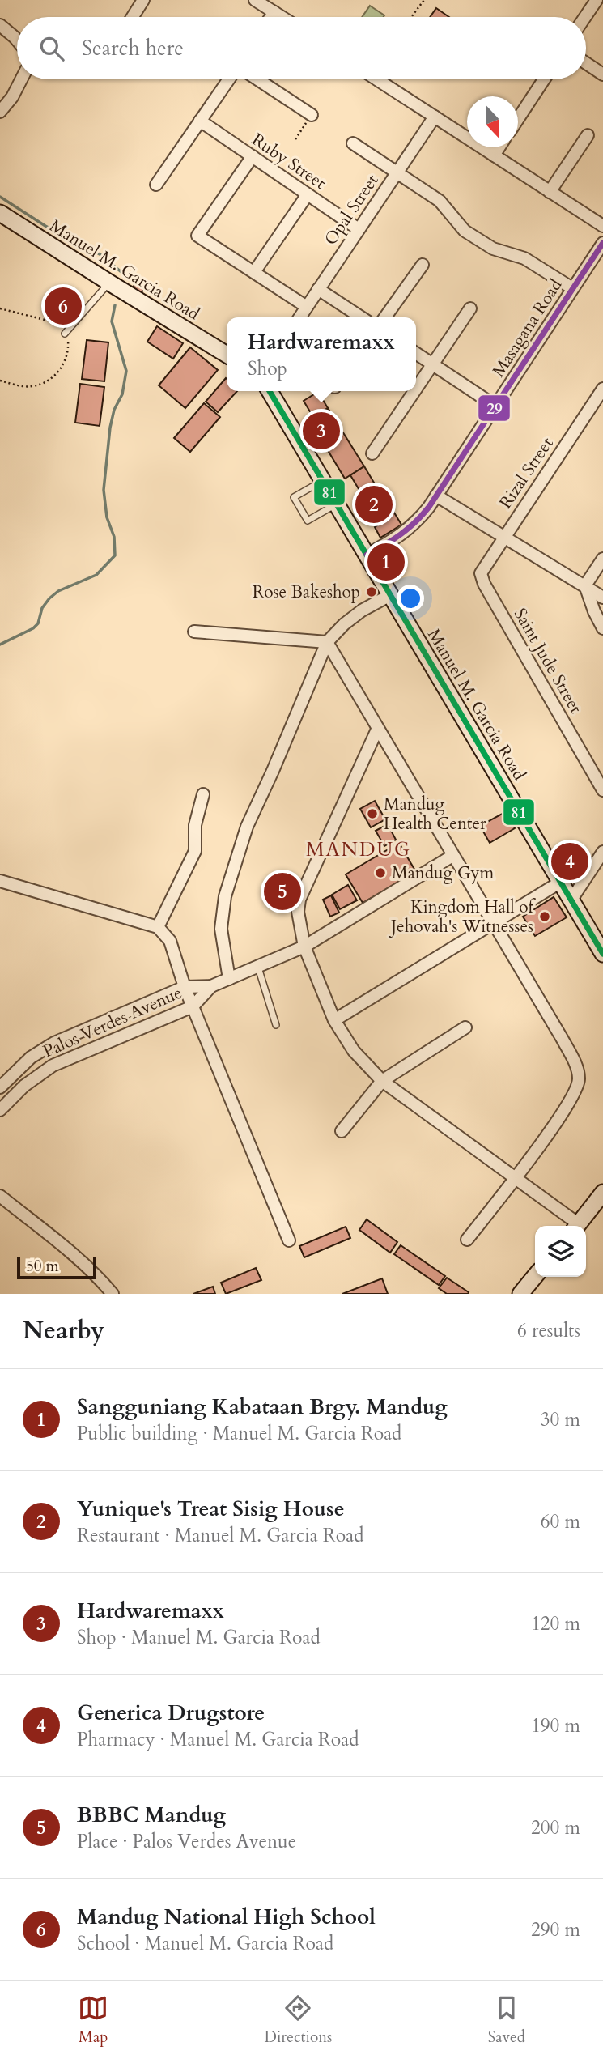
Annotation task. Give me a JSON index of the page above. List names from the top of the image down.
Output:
{
  "streets": {
    "main road": ["Manuel M. Garcia Road"],
    "street": [
      "Ruby Street",
      "Opal Street",
      "Masagana Road",
      "Rizal Street",
      "Saint Jude Street",
      "Palos Verdes Avenue"
    ]
  },
  "crossings": [
    ["Ruby Street", "Opal Street"],
    ["Manuel M. Garcia Road", "Masagana Road"],
    ["Rizal Street", "Saint Jude Street"]
  ],
  "districts": ["MANDUG"],
  "places": [
    "Rose Bakeshop",
    "Mandug Health Center",
    "Mandug Gym",
    "Kingdom Hall of Jehovah's Witnesses"
  ],
  "lines": ["transit line 29", "transit line 81"],
  "scale_bar": "50 m",
  "north": "bottom",
  "page": {
    "search": "Search here",
    "pins": [
      "6",
      "3",
      "2",
      "1",
      "4",
      "5"
    ],
    "popup": ["Hardwaremaxx", "Shop"],
    "scale": "50 m",
    "heading": ["Nearby", "6 results"],
    "list": [
      {
        "mark": "1",
        "name": "Sangguniang Kabataan Brgy. Mandug",
        "note": "Public building · Manuel M. Garcia Road",
        "value": "30 m"
      },
      {
        "mark": "2",
        "name": "Yunique's Treat Sisig House",
        "note": "Restaurant · Manuel M. Garcia Road",
        "value": "60 m"
      },
      {
        "mark": "3",
        "name": "Hardwaremaxx",
        "note": "Shop · Manuel M. Garcia Road",
        "value": "120 m"
      },
      {
        "mark": "4",
        "name": "Generica Drugstore",
        "note": "Pharmacy · Manuel M. Garcia Road",
        "value": "190 m"
      },
      {
        "mark": "5",
        "name": "BBBC Mandug",
        "note": "Place · Palos Verdes Avenue",
        "value": "200 m"
      },
      {
        "mark": "6",
        "name": "Mandug National High School",
        "note": "School · Manuel M. Garcia Road",
        "value": "290 m"
      }
    ],
    "nav": ["Map", "Directions", "Saved"]
  }
}
